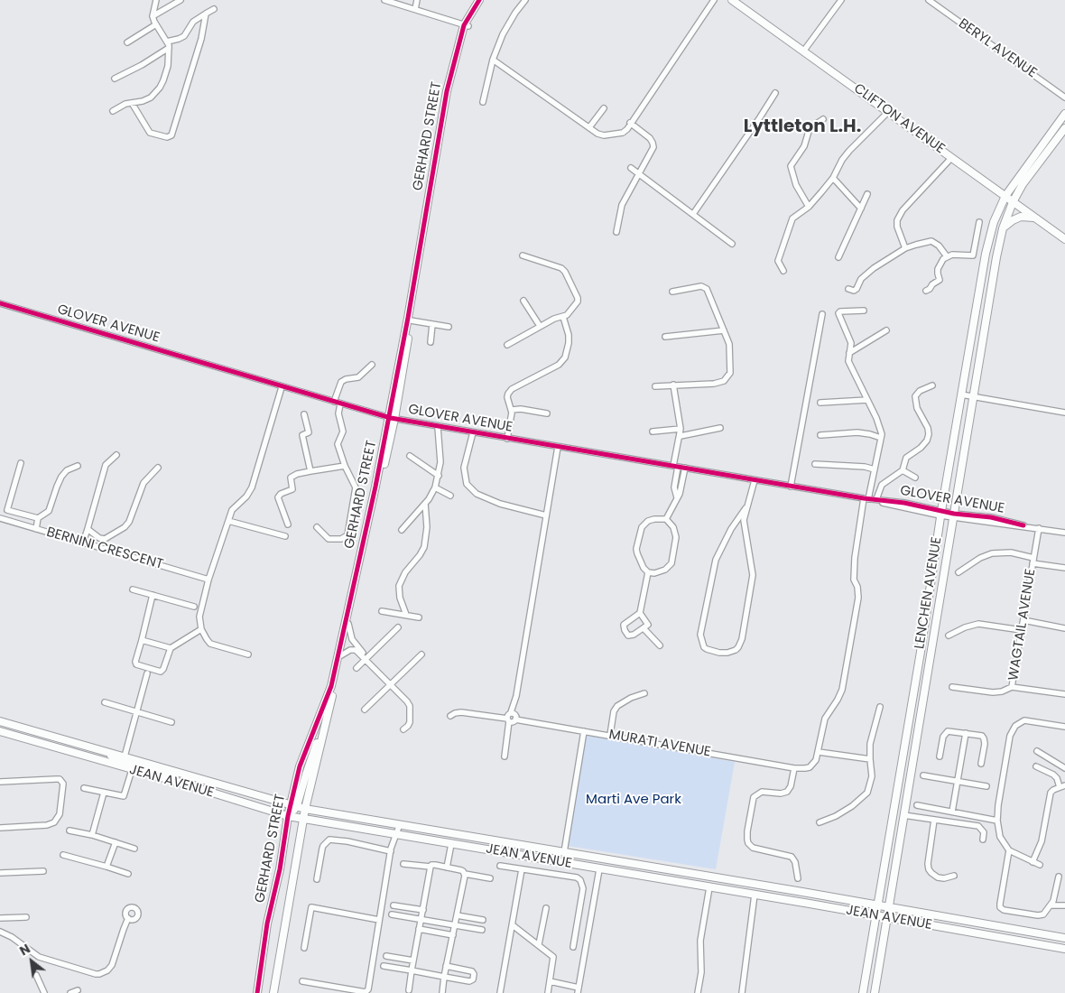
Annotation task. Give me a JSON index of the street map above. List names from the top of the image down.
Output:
{
  "streets": {
    "main road": [
      "CLIFTON AVENUE",
      "GERHARD STREET",
      "LENCHEN AVENUE",
      "JEAN AVENUE"
    ],
    "street": [
      "BERYL AVENUE",
      "GLOVER AVENUE",
      "BERNINI CRESCENT",
      "WAGTAIL AVENUE",
      "MURATI AVENUE"
    ]
  },
  "crossings": [
    ["CLIFTON AVENUE", "LENCHEN AVENUE"],
    ["GERHARD STREET", "GLOVER AVENUE"],
    ["GERHARD STREET", "JEAN AVENUE"],
    ["GLOVER AVENUE", "LENCHEN AVENUE"],
    ["GLOVER AVENUE", "WAGTAIL AVENUE"],
    ["LENCHEN AVENUE", "JEAN AVENUE"]
  ],
  "districts": ["Lyttleton L.H."],
  "parks": ["Marti Ave Park"],
  "north": "top left"
}
